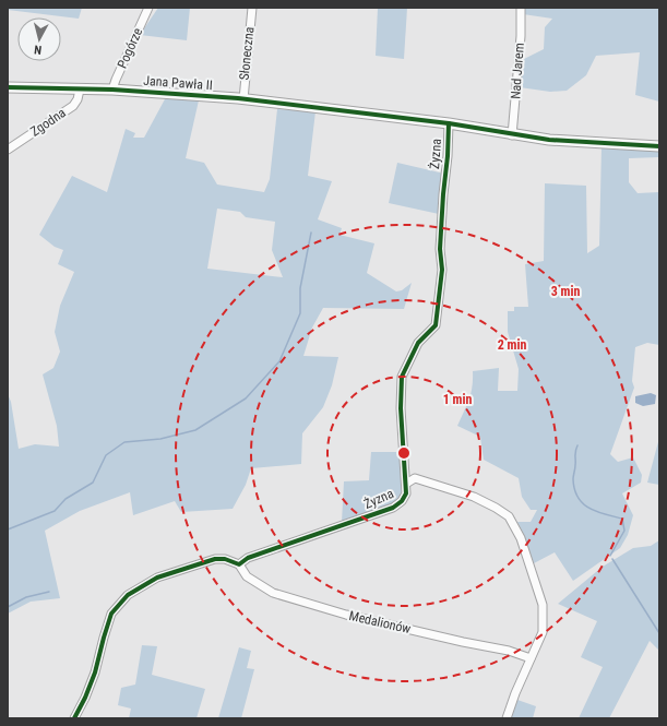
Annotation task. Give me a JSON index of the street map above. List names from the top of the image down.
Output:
{
  "streets": {
    "street": [
      "Pogórze",
      "Słoneczna",
      "Nad Jarem",
      "Jana Pawła II",
      "Zgodna",
      "Żyzna",
      "Medalionów"
    ]
  },
  "crossings": [
    ["Pogórze", "Jana Pawła II"],
    ["Słoneczna", "Jana Pawła II"],
    ["Nad Jarem", "Żyzna"],
    ["Jana Pawła II", "Zgodna"],
    ["Jana Pawła II", "Żyzna"],
    ["Żyzna", "Medalionów"]
  ],
  "north": "bottom",
  "rings": ["3 min", "2 min", "1 min"]
}
